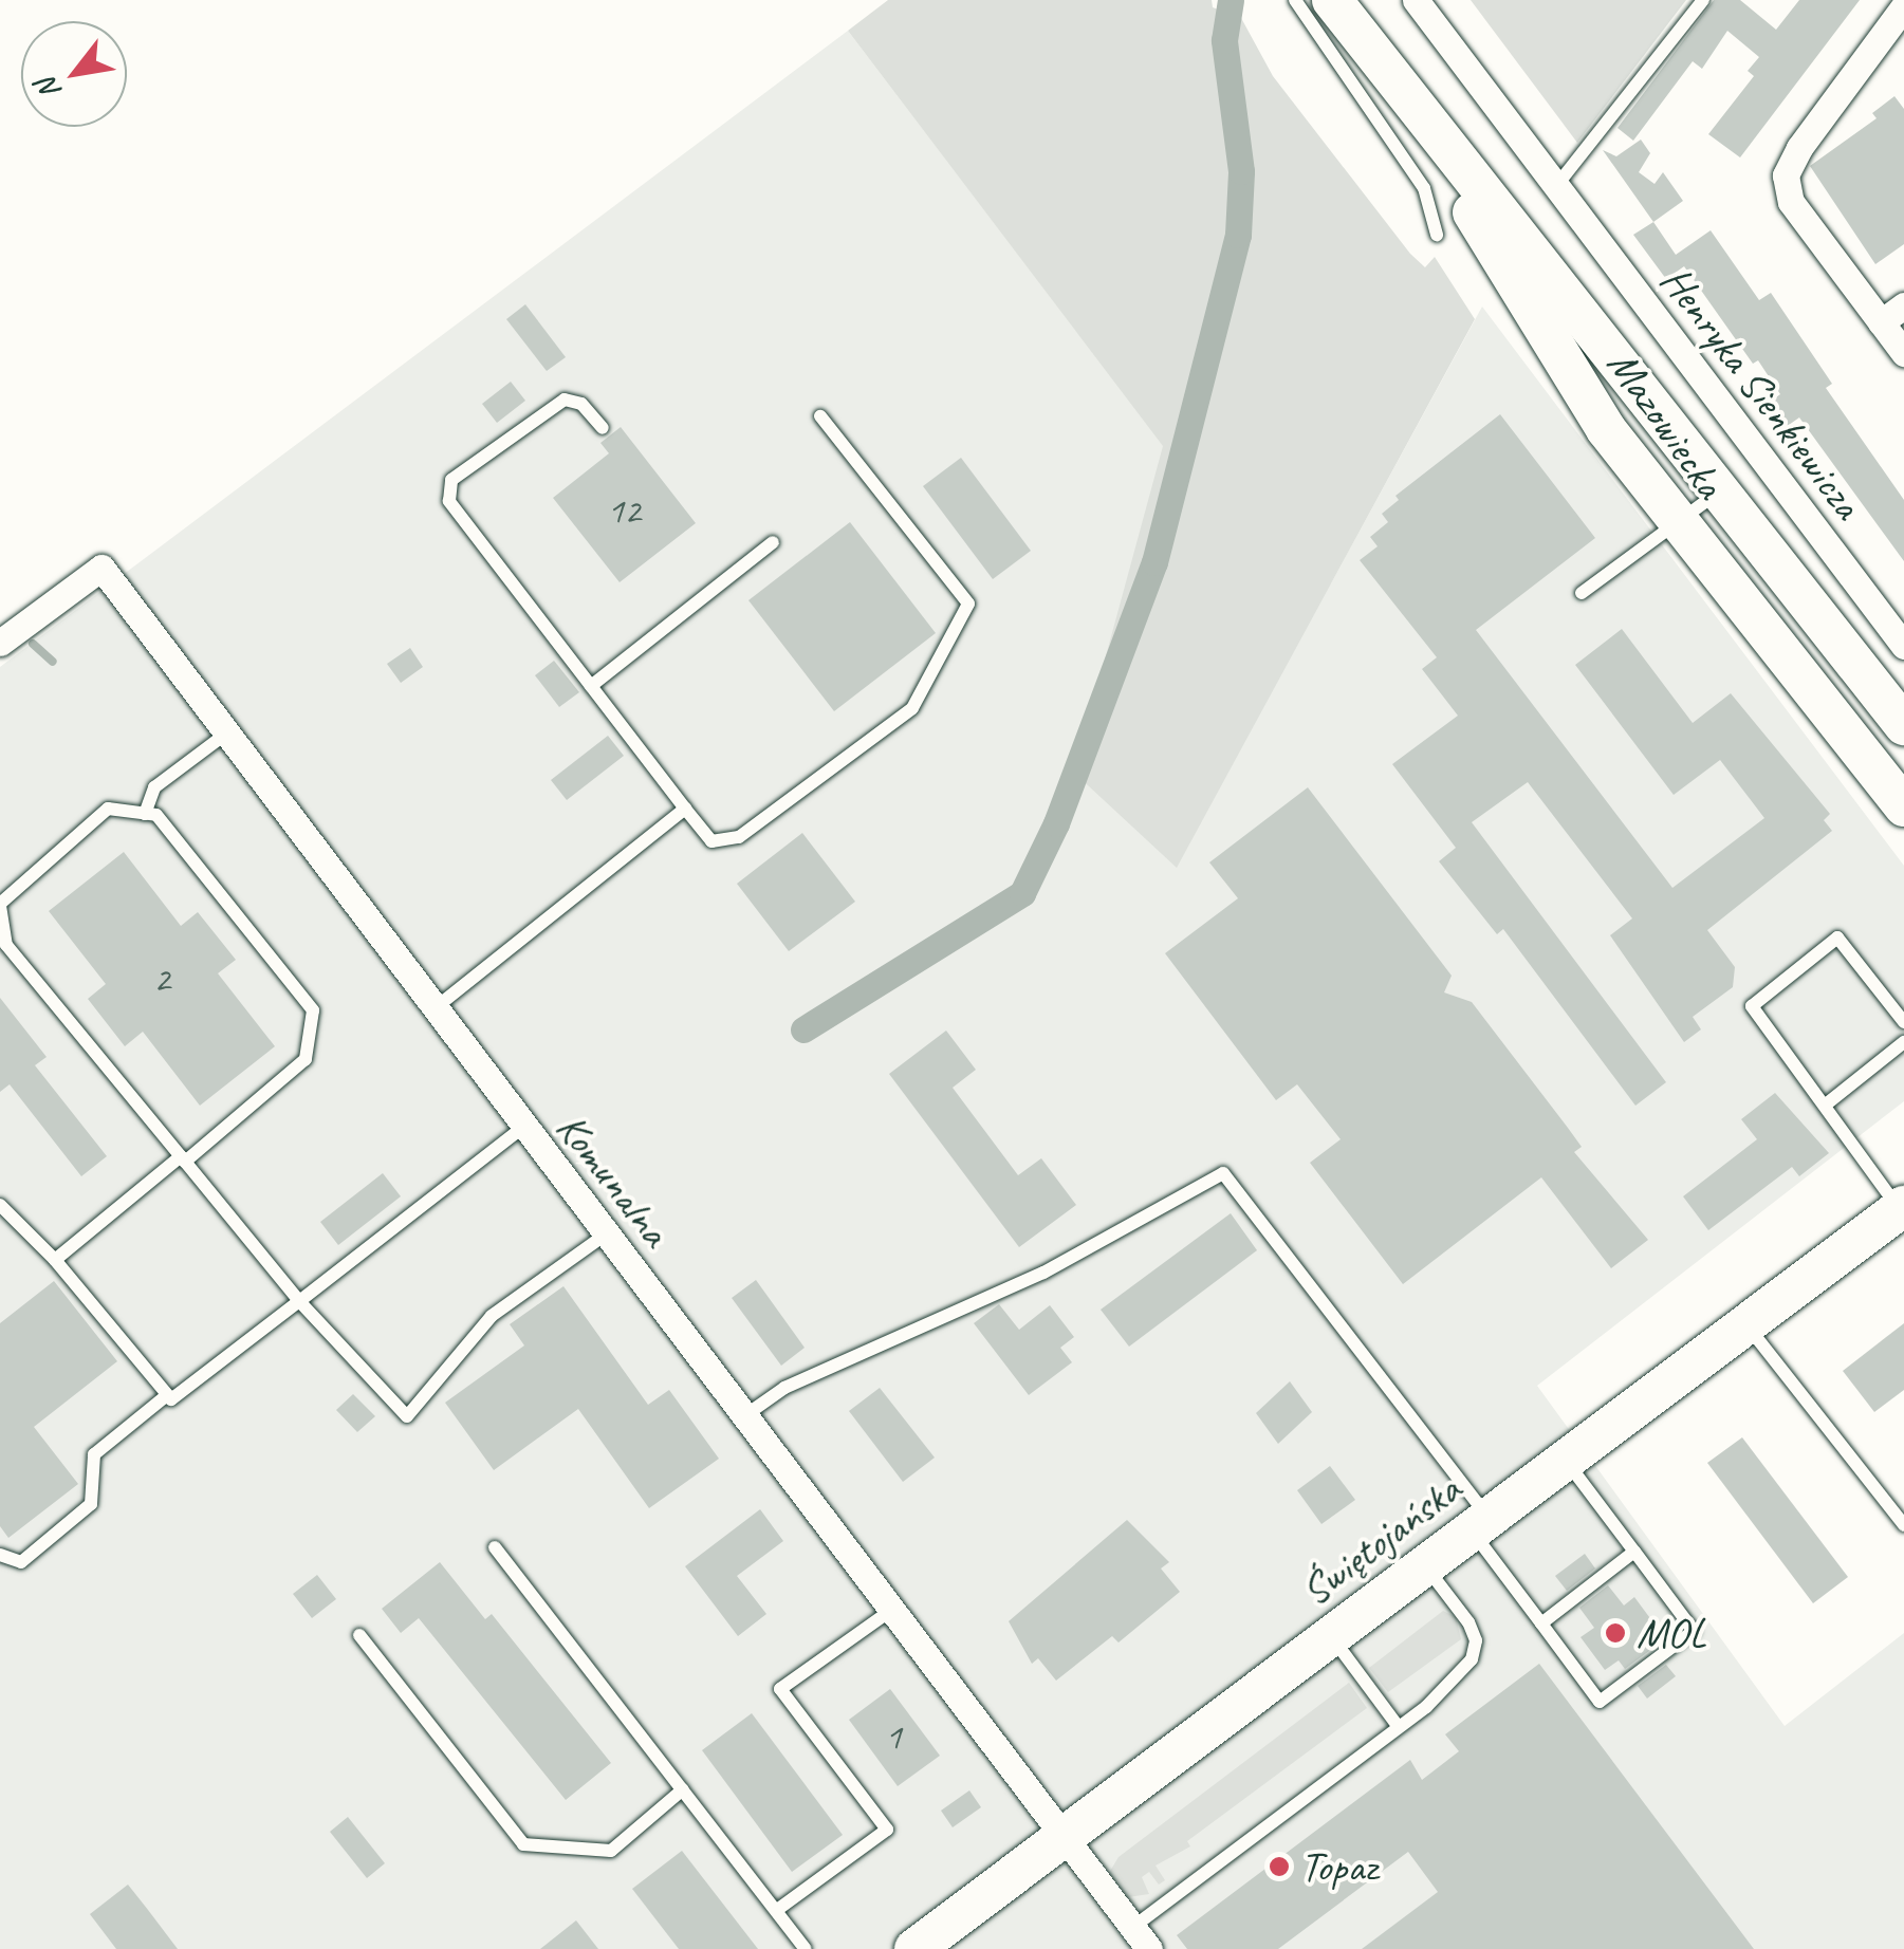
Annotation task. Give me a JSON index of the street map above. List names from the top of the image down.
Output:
{
  "streets": {
    "main road": ["Mazowiecka", "Świętojańska"],
    "street": ["Henryka Sienkiewicza", "Komunalna"]
  },
  "crossings": [
    ["Komunalna", "Świętojańska"]
  ],
  "places": ["MOL", "Topaz"],
  "house_numbers": ["12", "2", "1"],
  "north": "bottom left"
}
